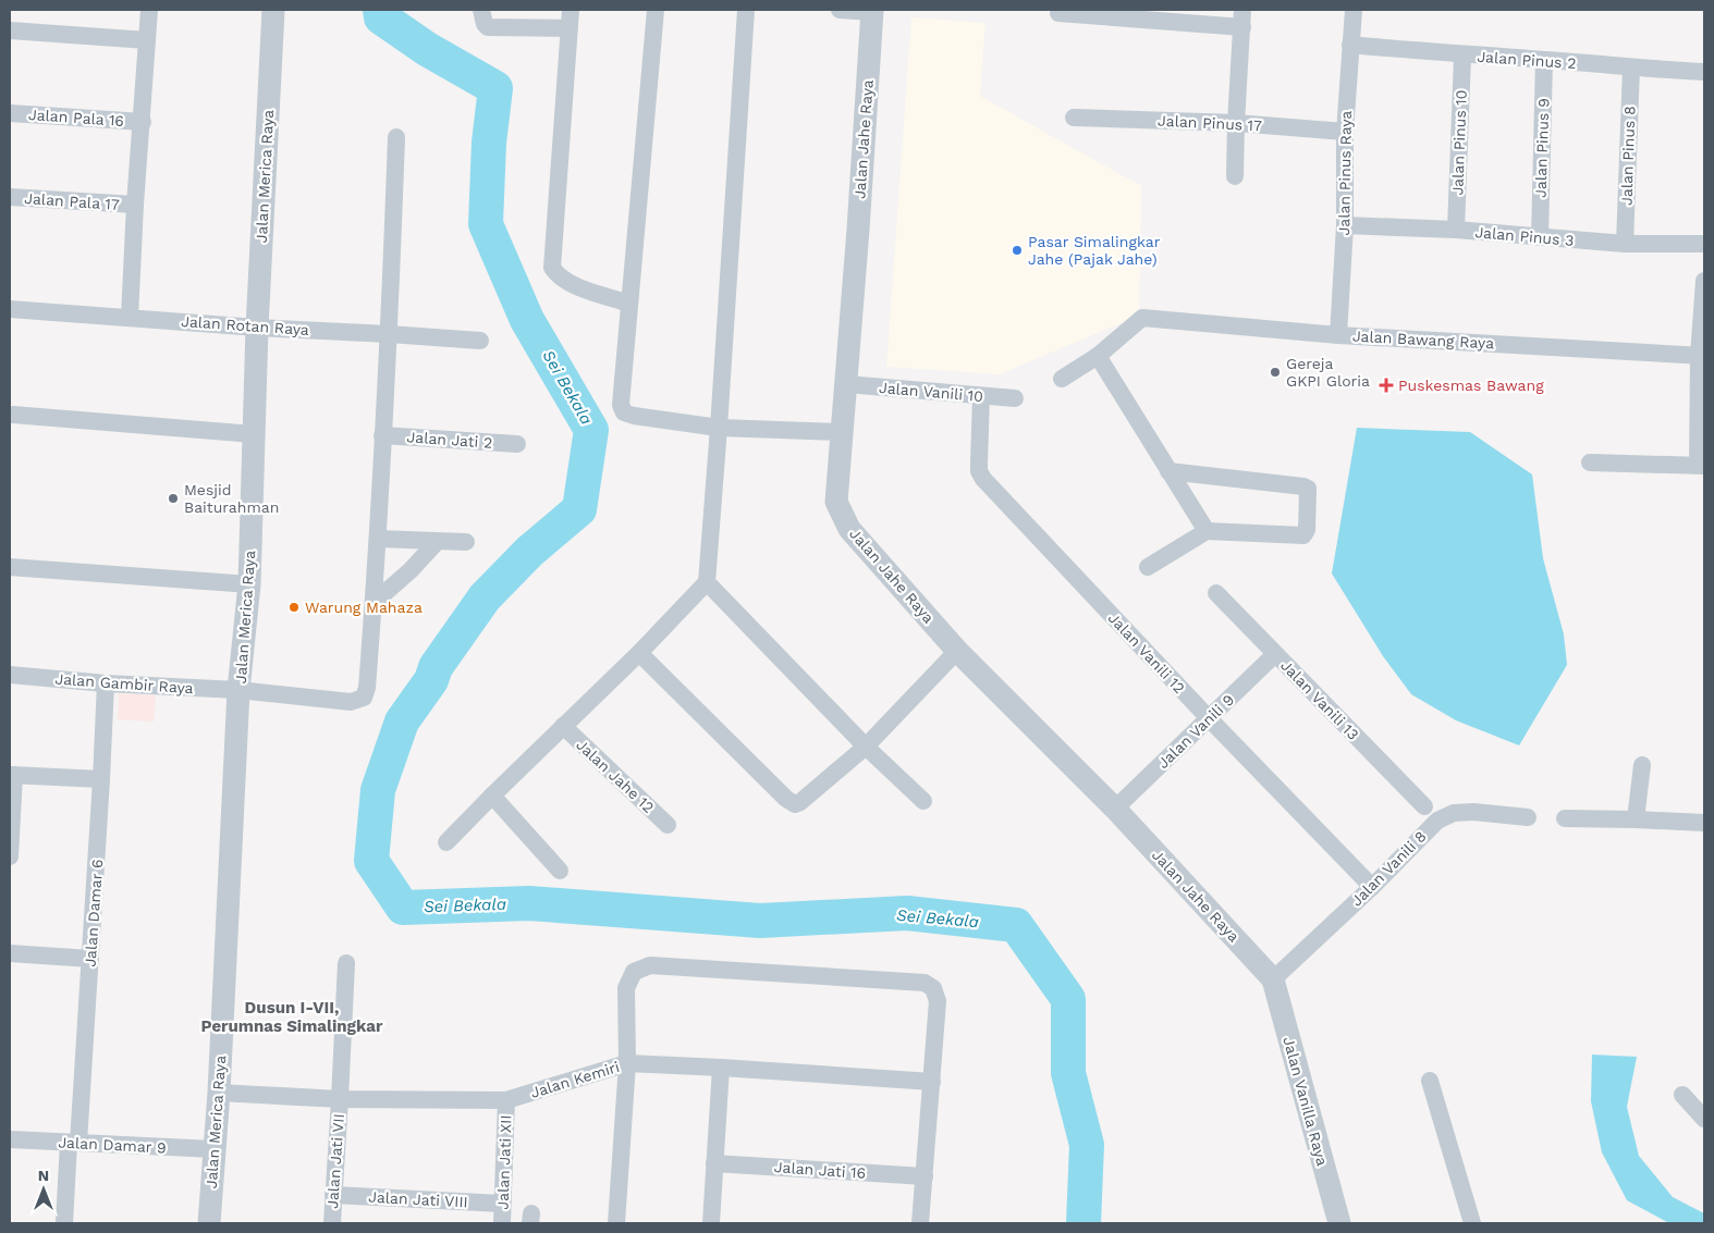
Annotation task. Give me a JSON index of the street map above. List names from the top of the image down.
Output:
{
  "streets": {
    "street": [
      "Jalan Pinus 2",
      "Jalan Pala 16",
      "Jalan Pinus 17",
      "Jalan Jahe Raya",
      "Jalan Pinus 10",
      "Jalan Pinus 9",
      "Jalan Pinus 8",
      "Jalan Pinus Raya",
      "Jalan Merica Raya",
      "Jalan Pala 17",
      "Jalan Pinus 3",
      "Jalan Rotan Raya",
      "Jalan Bawang Raya",
      "Jalan Vanili 10",
      "Jalan Jati 2",
      "Jalan Vanili 12",
      "Jalan Gambir Raya",
      "Jalan Vanili 13",
      "Jalan Vanili 9",
      "Jalan Jahe 12",
      "Jalan Vanili 8",
      "Jalan Damar 6",
      "Jalan Kemiri",
      "Jalan Vanilla Raya",
      "Jalan Damar 9",
      "Jalan Jati VII",
      "Jalan Jati XII",
      "Jalan Jati 16",
      "Jalan Jati VIII"
    ]
  },
  "crossings": [
    ["Jalan Pinus 2", "Jalan Pinus 10"],
    ["Jalan Pinus 2", "Jalan Pinus 9"],
    ["Jalan Pinus 2", "Jalan Pinus 8"],
    ["Jalan Pinus 2", "Jalan Pinus Raya"],
    ["Jalan Pinus 17", "Jalan Pinus Raya"],
    ["Jalan Jahe Raya", "Jalan Vanili 10"],
    ["Jalan Jahe Raya", "Jalan Vanili 9"],
    ["Jalan Jahe Raya", "Jalan Vanili 8"],
    ["Jalan Jahe Raya", "Jalan Vanilla Raya"],
    ["Jalan Pinus 10", "Jalan Pinus 3"],
    ["Jalan Pinus 9", "Jalan Pinus 3"],
    ["Jalan Pinus 8", "Jalan Pinus 3"],
    ["Jalan Pinus Raya", "Jalan Pinus 3"],
    ["Jalan Pinus Raya", "Jalan Bawang Raya"],
    ["Jalan Merica Raya", "Jalan Rotan Raya"],
    ["Jalan Merica Raya", "Jalan Gambir Raya"],
    ["Jalan Merica Raya", "Jalan Kemiri"],
    ["Jalan Merica Raya", "Jalan Damar 9"],
    ["Jalan Vanili 10", "Jalan Vanili 12"],
    ["Jalan Vanili 12", "Jalan Vanili 9"],
    ["Jalan Vanili 12", "Jalan Vanili 8"],
    ["Jalan Gambir Raya", "Jalan Damar 6"],
    ["Jalan Vanili 13", "Jalan Vanili 9"],
    ["Jalan Vanili 8", "Jalan Vanilla Raya"],
    ["Jalan Damar 6", "Jalan Damar 9"],
    ["Jalan Kemiri", "Jalan Jati VII"],
    ["Jalan Kemiri", "Jalan Jati XII"],
    ["Jalan Jati VII", "Jalan Jati VIII"],
    ["Jalan Jati XII", "Jalan Jati VIII"]
  ],
  "districts": ["Dusun I-VII, Perumnas Simalingkar"],
  "water": ["Sei Bekala"],
  "places": {
    "other": [
      "Pasar Simalingkar Jahe (Pajak Jahe)",
      "Gereja GKPI Gloria",
      "Mesjid Baiturahman",
      "Warung Mahaza"
    ],
    "health": ["Puskesmas Bawang"]
  },
  "north": "top"
}
